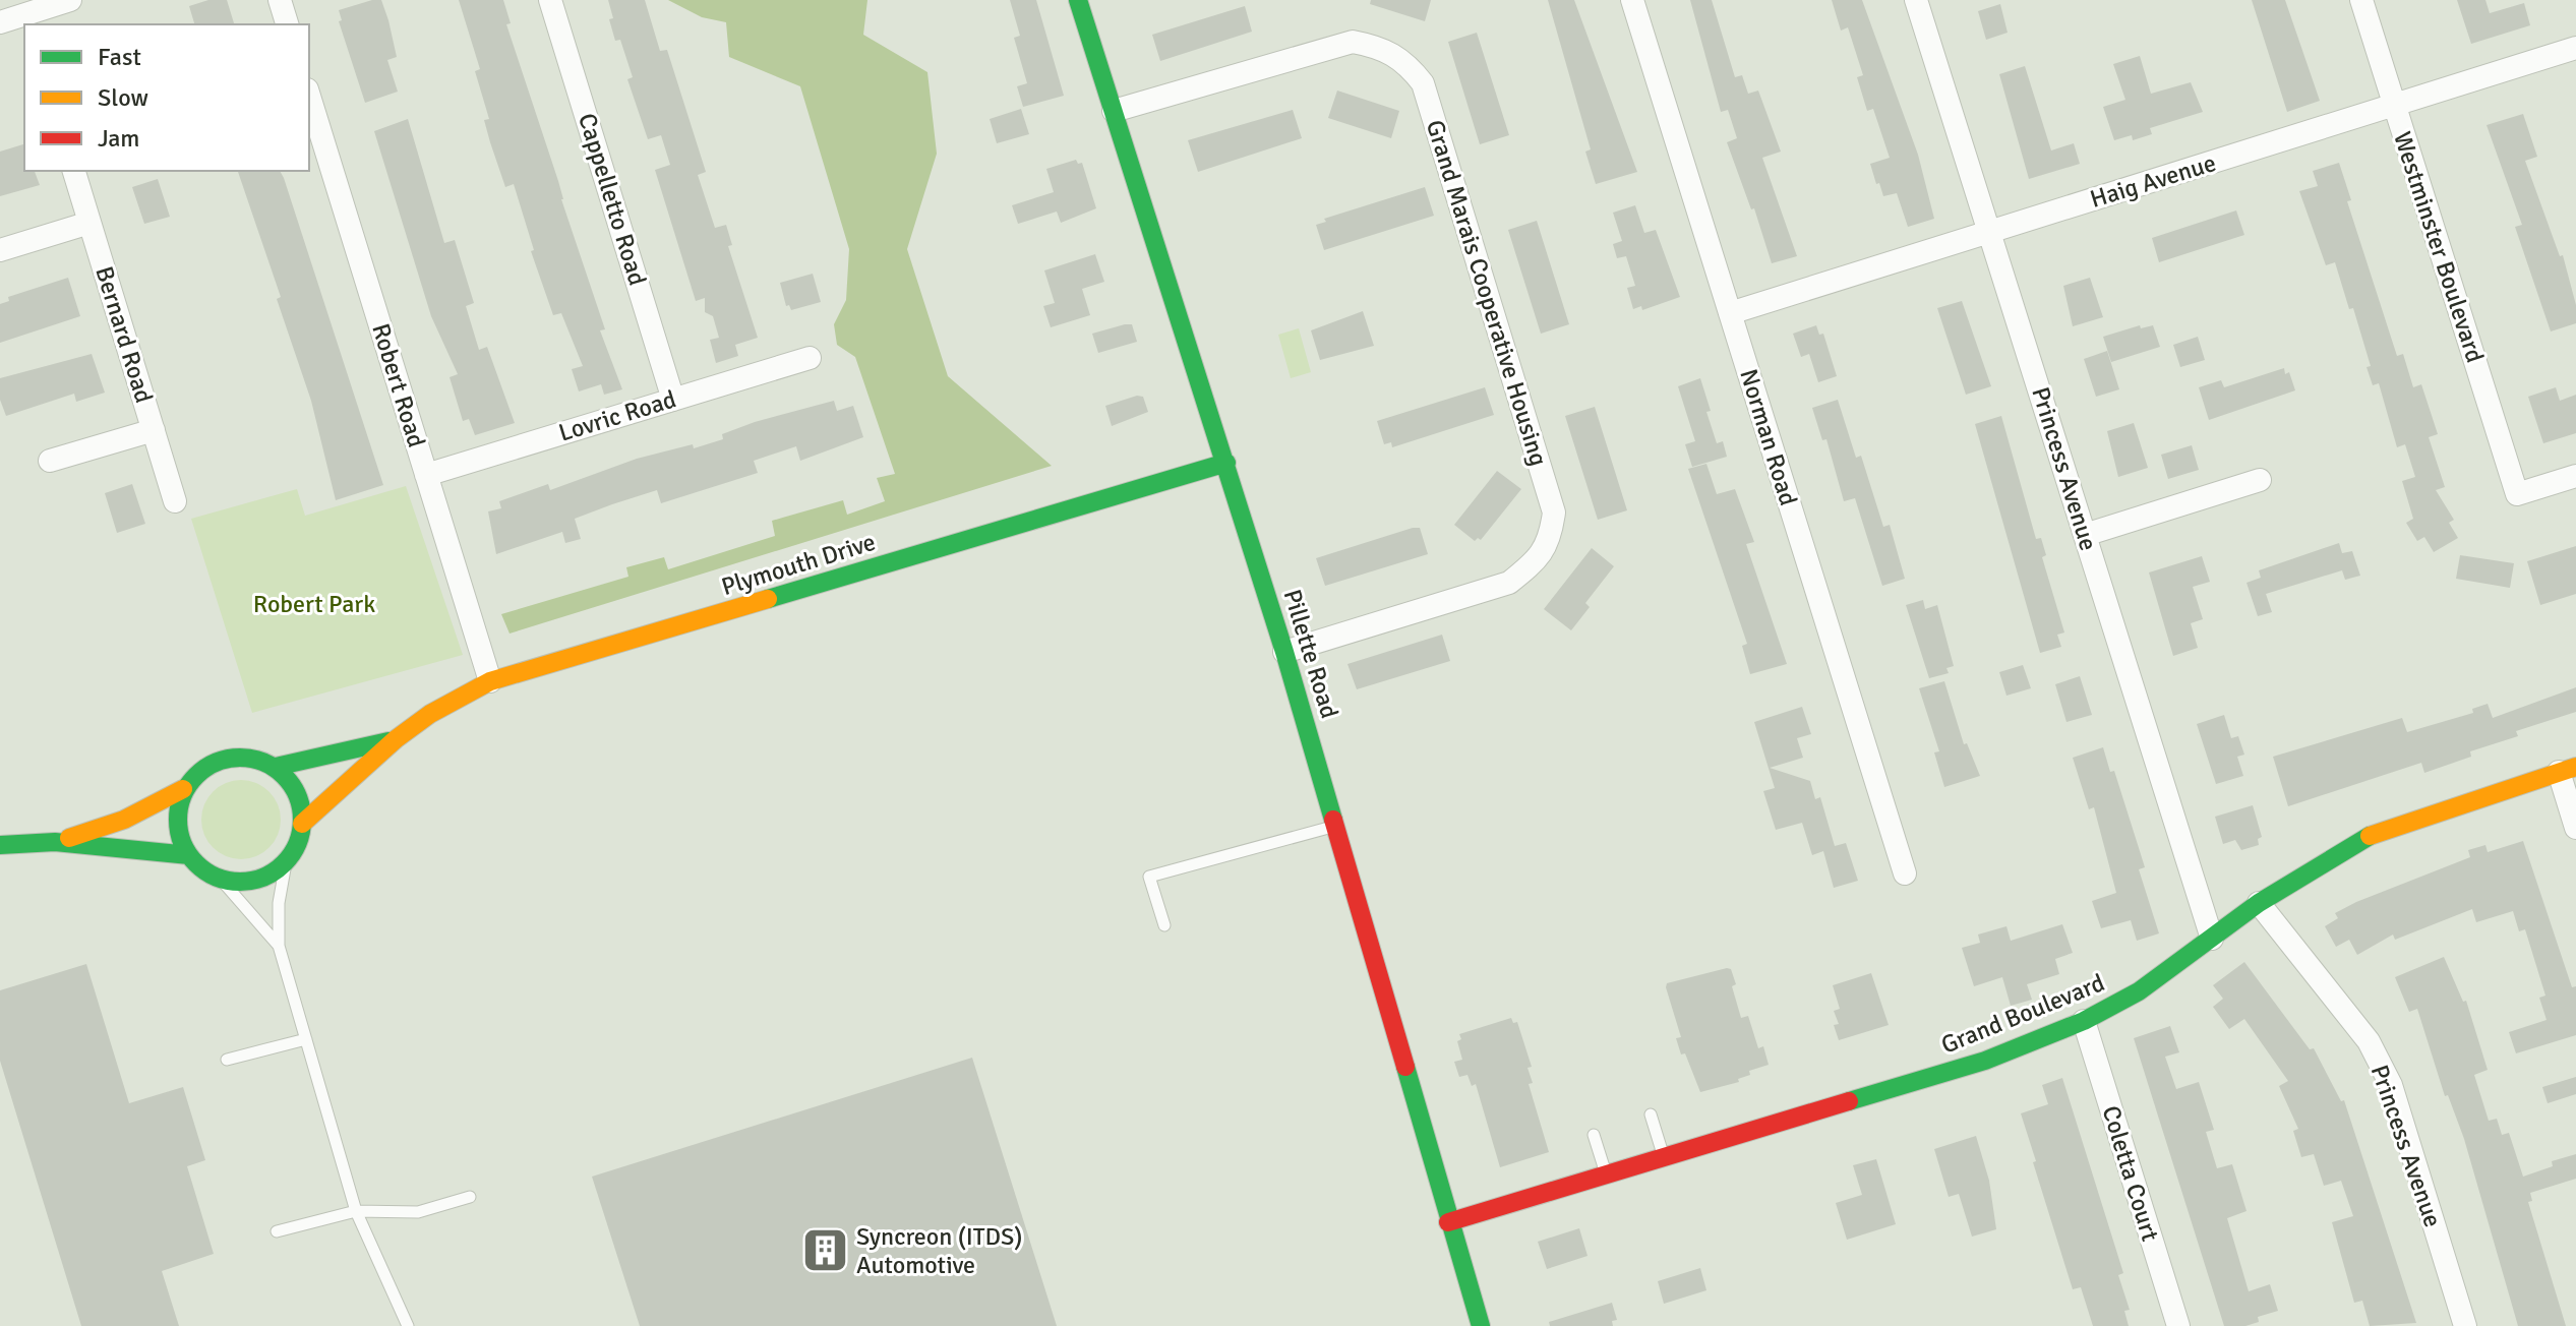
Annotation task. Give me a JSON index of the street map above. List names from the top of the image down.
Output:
{
  "streets": {
    "street": [
      "Haig Avenue",
      "Cappelletto Road",
      "Westminster Boulevard",
      "Grand Marais Cooperative Housing",
      "Bernard Road",
      "Robert Road",
      "Lovric Road",
      "Norman Road",
      "Princess Avenue",
      "Plymouth Drive",
      "Pillette Road",
      "Grand Boulevard",
      "Coletta Court"
    ]
  },
  "crossings": [
    ["Haig Avenue", "Westminster Boulevard"],
    ["Haig Avenue", "Norman Road"],
    ["Haig Avenue", "Princess Avenue"],
    ["Cappelletto Road", "Lovric Road"],
    ["Grand Marais Cooperative Housing", "Pillette Road"],
    ["Robert Road", "Lovric Road"],
    ["Robert Road", "Plymouth Drive"],
    ["Princess Avenue", "Grand Boulevard"],
    ["Plymouth Drive", "Pillette Road"],
    ["Pillette Road", "Grand Boulevard"],
    ["Grand Boulevard", "Coletta Court"]
  ],
  "parks": ["Robert Park"],
  "places": {
    "building": ["Syncreon (ITDS) Automotive"]
  },
  "legend": ["Fast", "Slow", "Jam"]
}
